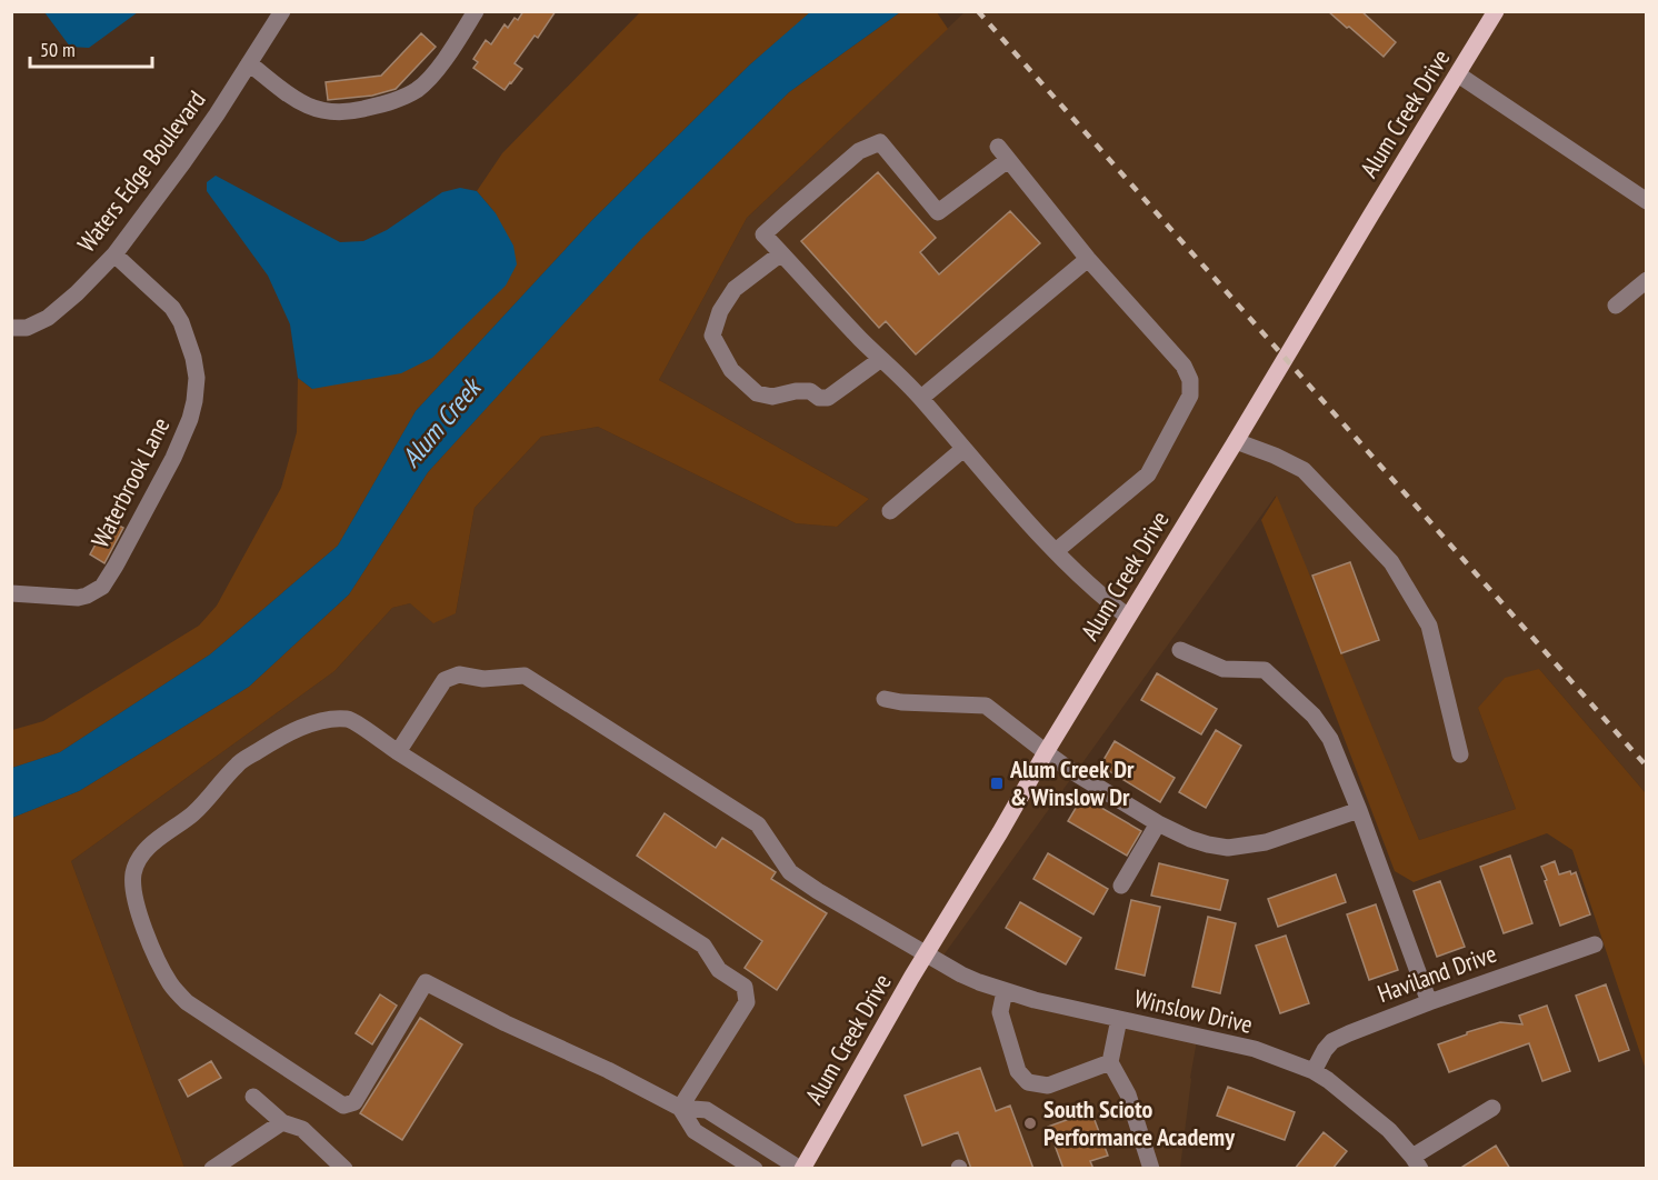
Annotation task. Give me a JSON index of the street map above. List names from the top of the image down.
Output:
{
  "streets": {
    "main road": ["Alum Creek Drive"],
    "street": [
      "Waters Edge Boulevard",
      "Waterbrook Lane",
      "Haviland Drive",
      "Winslow Drive"
    ]
  },
  "crossings": [
    ["Alum Creek Drive", "Winslow Drive"],
    ["Waters Edge Boulevard", "Waterbrook Lane"],
    ["Haviland Drive", "Winslow Drive"]
  ],
  "water": ["Alum Creek"],
  "places": {
    "transit": ["Alum Creek Dr & Winslow Dr"],
    "other": ["South Scioto Performance Academy"]
  },
  "scale_bar": "50 m"
}
